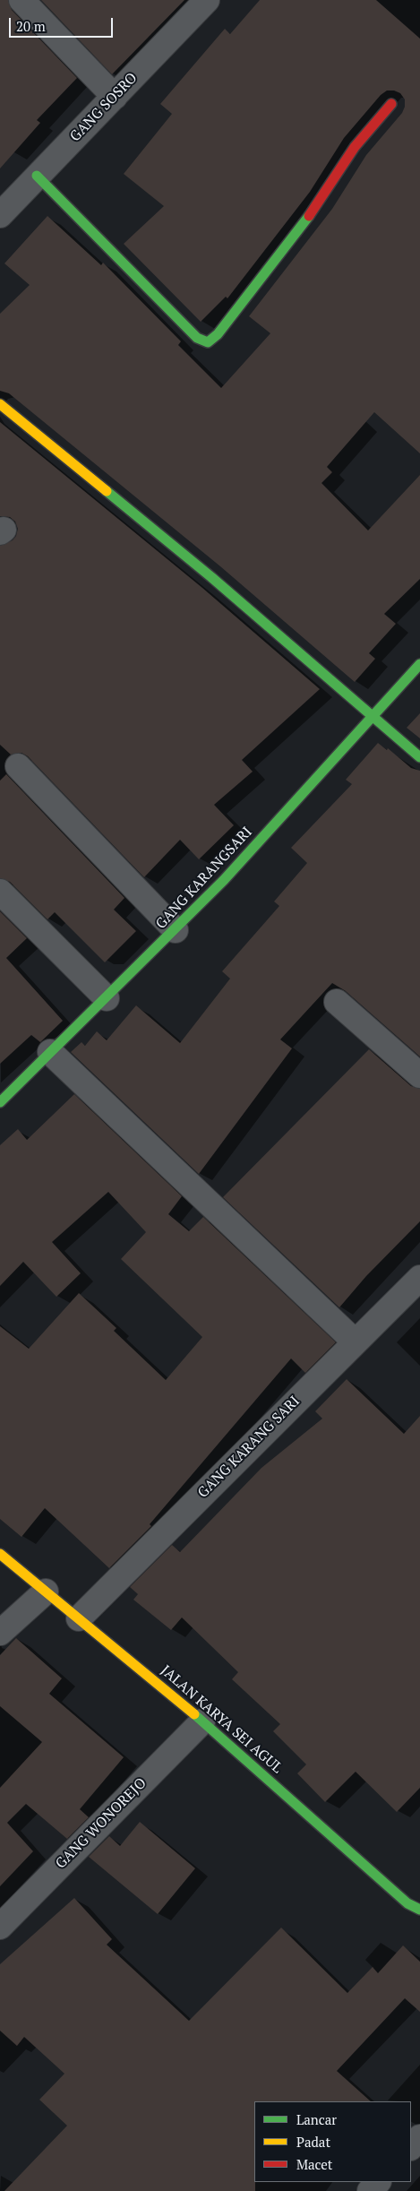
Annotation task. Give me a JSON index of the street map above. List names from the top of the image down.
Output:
{
  "streets": {
    "street": [
      "GANG SOSRO",
      "GANG KARANGSARI",
      "GANG KARANG SARI",
      "JALAN KARYA SEI AGUL",
      "GANG WONOREJO"
    ]
  },
  "crossings": [
    ["GANG KARANG SARI", "JALAN KARYA SEI AGUL"],
    ["JALAN KARYA SEI AGUL", "GANG WONOREJO"]
  ],
  "legend": ["Lancar", "Padat", "Macet"],
  "scale_bar": "20 m"
}
